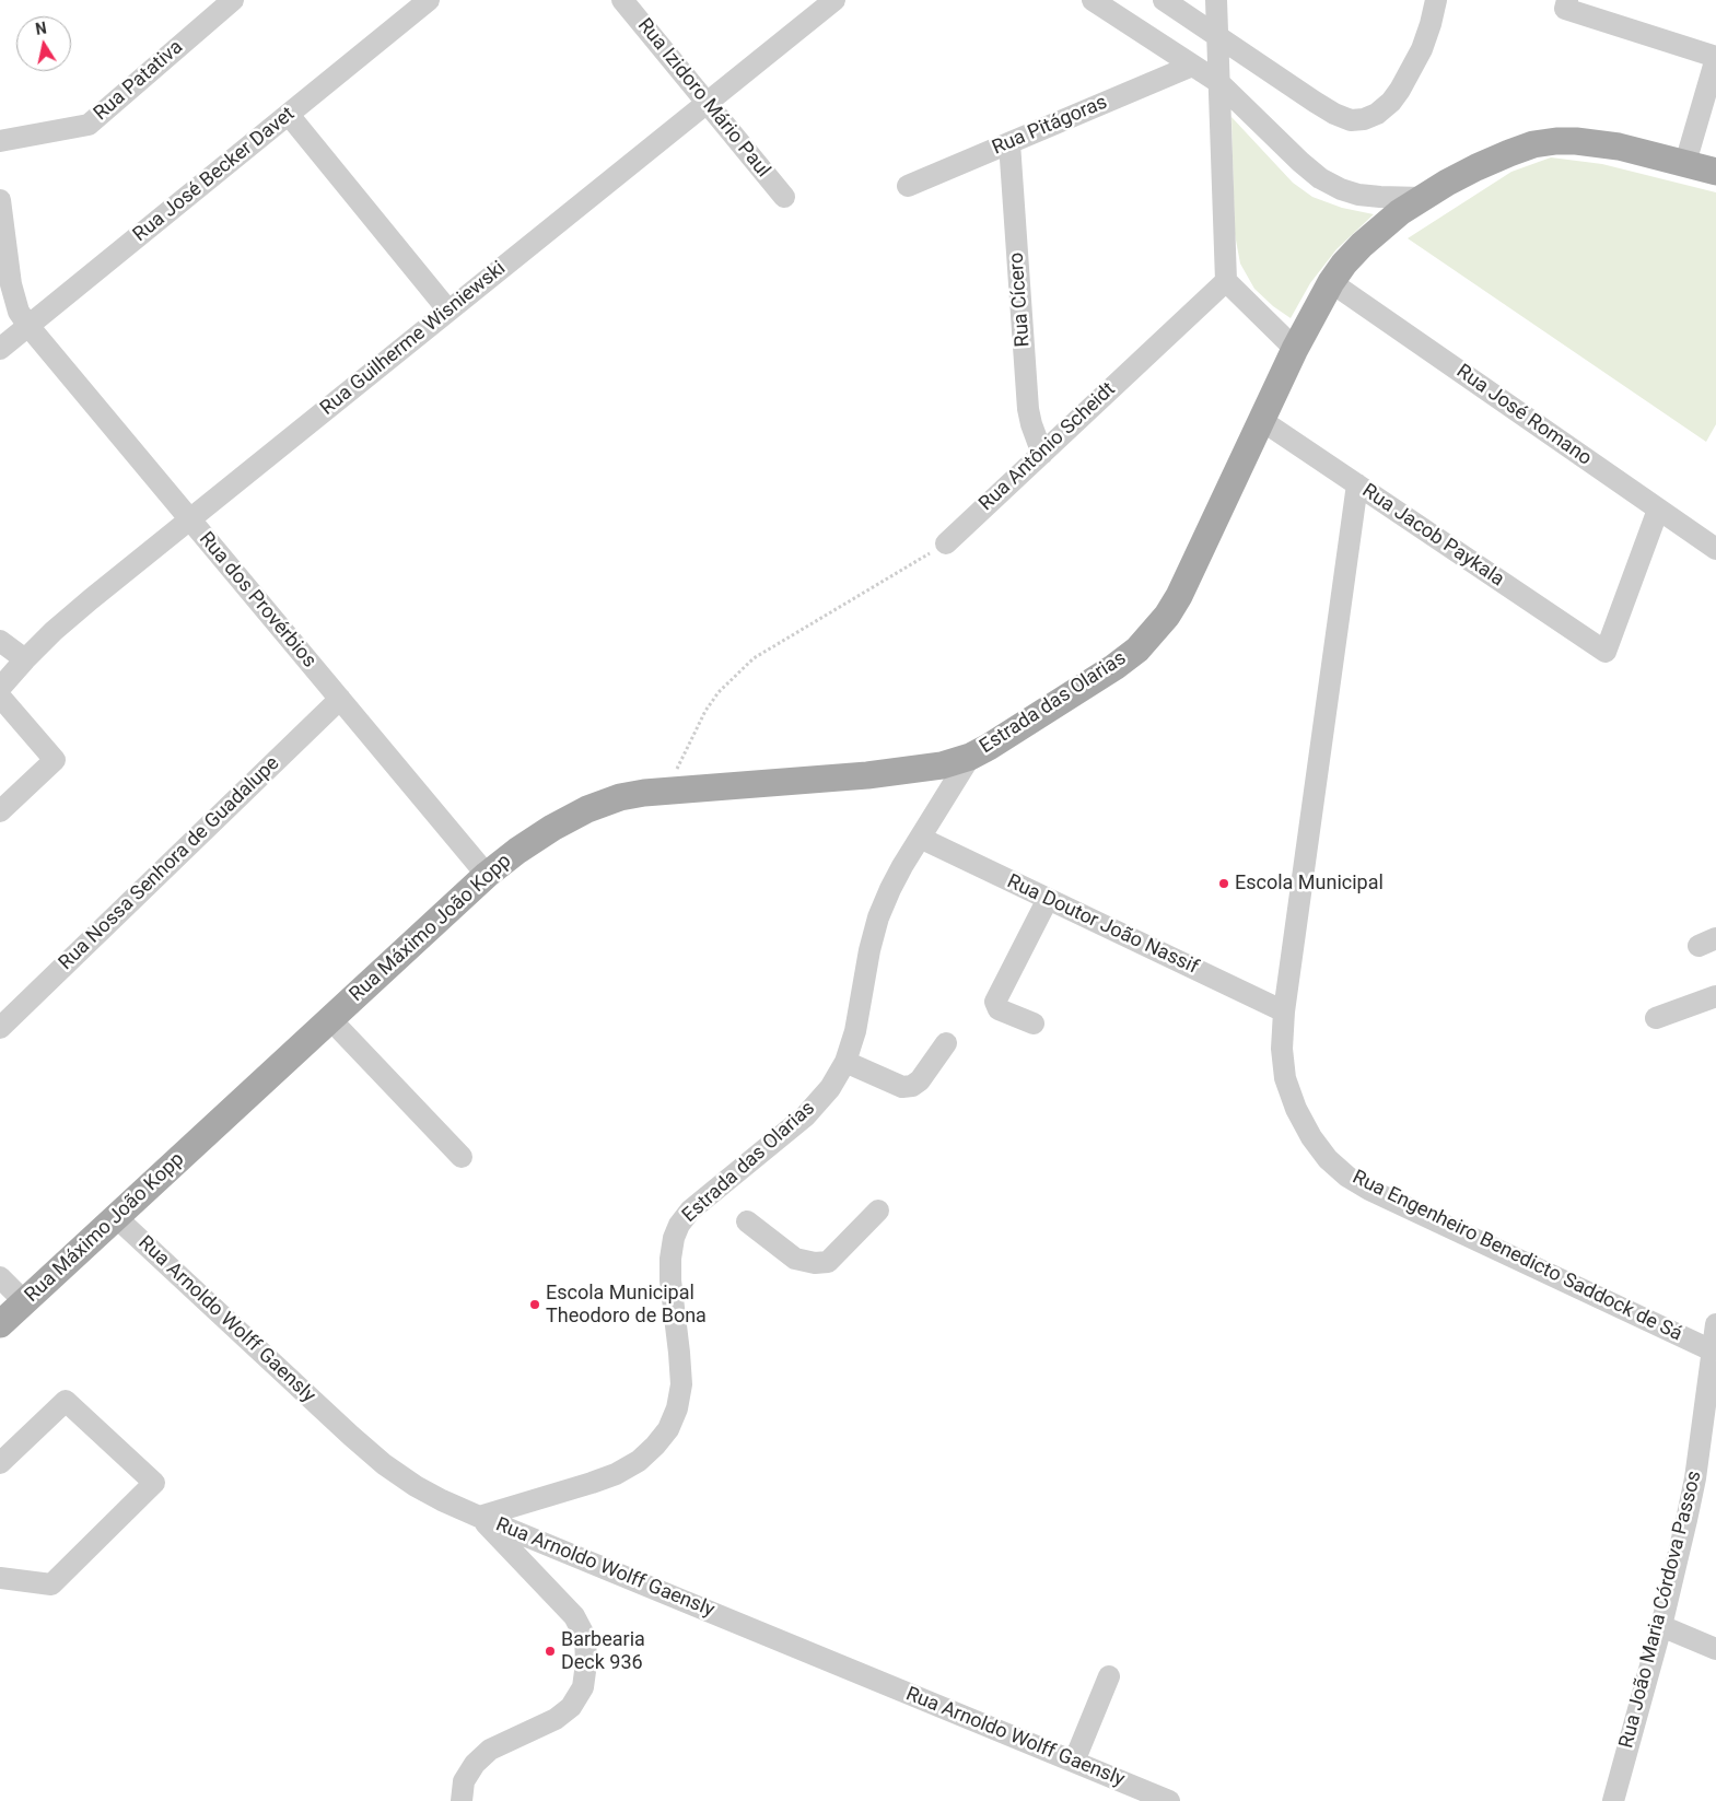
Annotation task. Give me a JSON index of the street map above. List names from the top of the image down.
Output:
{
  "streets": {
    "main road": ["Estrada das Olarias", "Rua Máximo João Kopp"],
    "street": [
      "Rua Patativa",
      "Rua Izidoro Mário Paul",
      "Rua Pitágoras",
      "Rua José Becker Davet",
      "Rua Cícero",
      "Rua Guilherme Wisniewski",
      "Rua José Romano",
      "Rua Antônio Scheidt",
      "Rua Jacob Paykala",
      "Rua dos Provérbios",
      "Rua Nossa Senhora de Guadalupe",
      "Rua Doutor João Nassif",
      "Rua Engenheiro Benedicto Saddock de Sá",
      "Rua Arnoldo Wolff Gaensly",
      "Rua João Maria Córdova Passos"
    ]
  },
  "crossings": [
    ["Rua Izidoro Mário Paul", "Rua Guilherme Wisniewski"],
    ["Rua Pitágoras", "Rua Cícero"],
    ["Rua José Becker Davet", "Rua dos Provérbios"],
    ["Rua Cícero", "Rua Antônio Scheidt"],
    ["Rua Guilherme Wisniewski", "Rua dos Provérbios"],
    ["Rua José Romano", "Rua Jacob Paykala"],
    ["Rua José Romano", "Estrada das Olarias"],
    ["Rua Jacob Paykala", "Estrada das Olarias"],
    ["Rua Jacob Paykala", "Rua Engenheiro Benedicto Saddock de Sá"],
    ["Rua dos Provérbios", "Rua Nossa Senhora de Guadalupe"],
    ["Rua dos Provérbios", "Rua Máximo João Kopp"],
    ["Estrada das Olarias", "Rua Doutor João Nassif"],
    ["Estrada das Olarias", "Rua Máximo João Kopp"],
    ["Estrada das Olarias", "Rua Arnoldo Wolff Gaensly"],
    ["Rua Doutor João Nassif", "Rua Engenheiro Benedicto Saddock de Sá"],
    ["Rua Máximo João Kopp", "Rua Arnoldo Wolff Gaensly"],
    ["Rua Engenheiro Benedicto Saddock de Sá", "Rua João Maria Córdova Passos"]
  ],
  "places": ["Escola Municipal", "Escola Municipal Theodoro de Bona", "Barbearia Deck 936"],
  "north": "top"
}
